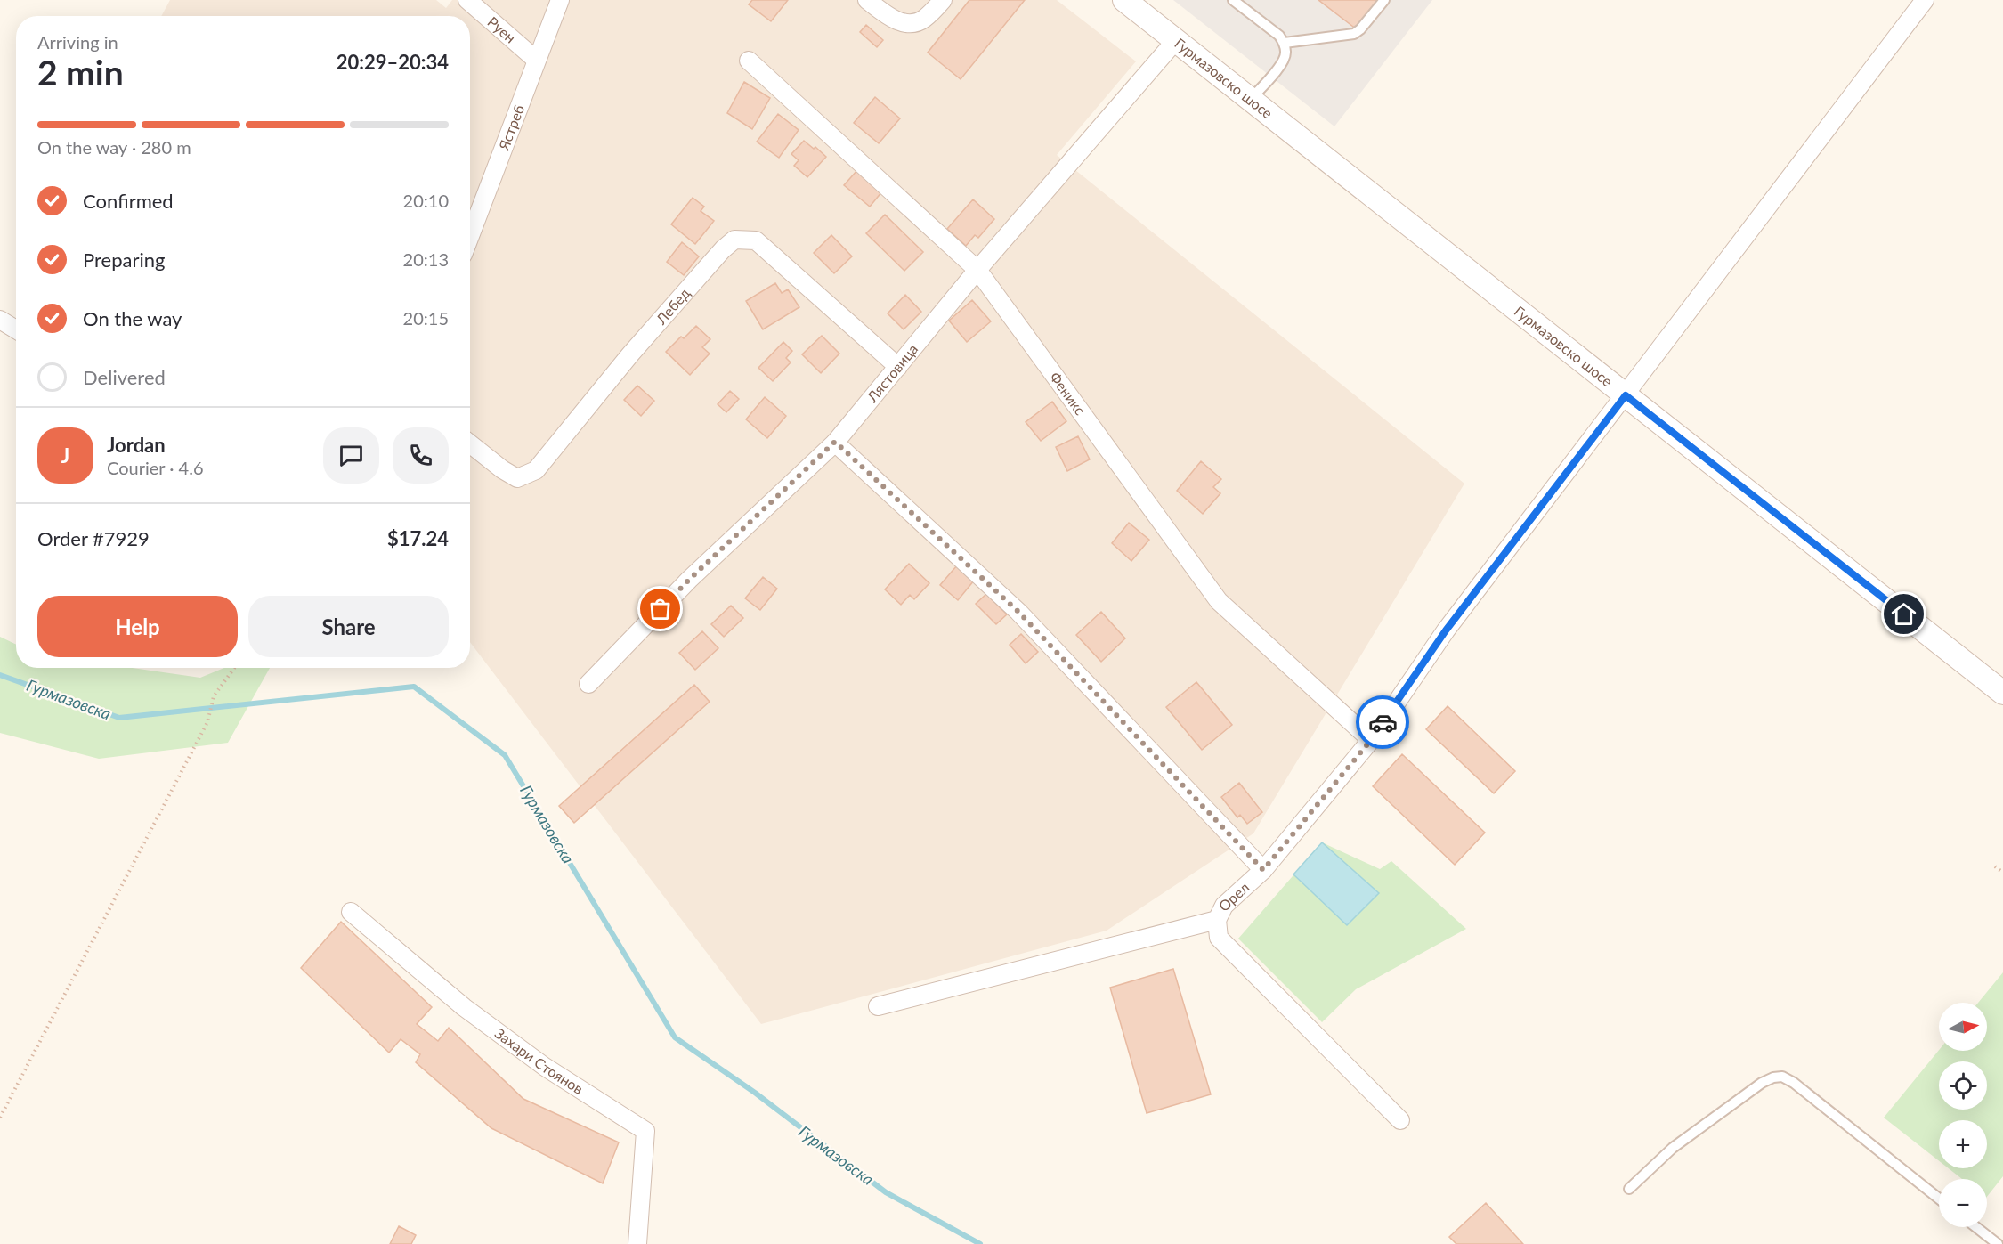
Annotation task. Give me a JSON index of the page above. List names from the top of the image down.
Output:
{
  "streets": {
    "street": [
      "Руен",
      "Гурмазовско шосе",
      "Ястреб",
      "Лебед",
      "Лястовица",
      "Феникс",
      "Орел",
      "Захари Стоянов"
    ]
  },
  "crossings": [
    ["Руен", "Ястреб"],
    ["Гурмазовско шосе", "Лястовица"],
    ["Гурмазовско шосе", "Орел"],
    ["Лебед", "Лястовица"],
    ["Лястовица", "Феникс"],
    ["Феникс", "Орел"]
  ],
  "water": ["Гурмазовска"],
  "north": "right",
  "page": {
    "heading": ["2 min", "Arriving in", "20:29–20:34"],
    "panel": [
      "Jordan",
      "Courier · 4.6",
      "Order #7929",
      "$17.24"
    ],
    "bar": "On the way · 280 m",
    "list": [
      ["Confirmed", "20:10"],
      ["Preparing", "20:13"],
      ["On the way", "20:15"],
      "Delivered"
    ],
    "round": "J",
    "buttons": ["Help", "Share"],
    "map_buttons": ["+", "−"]
  }
}
